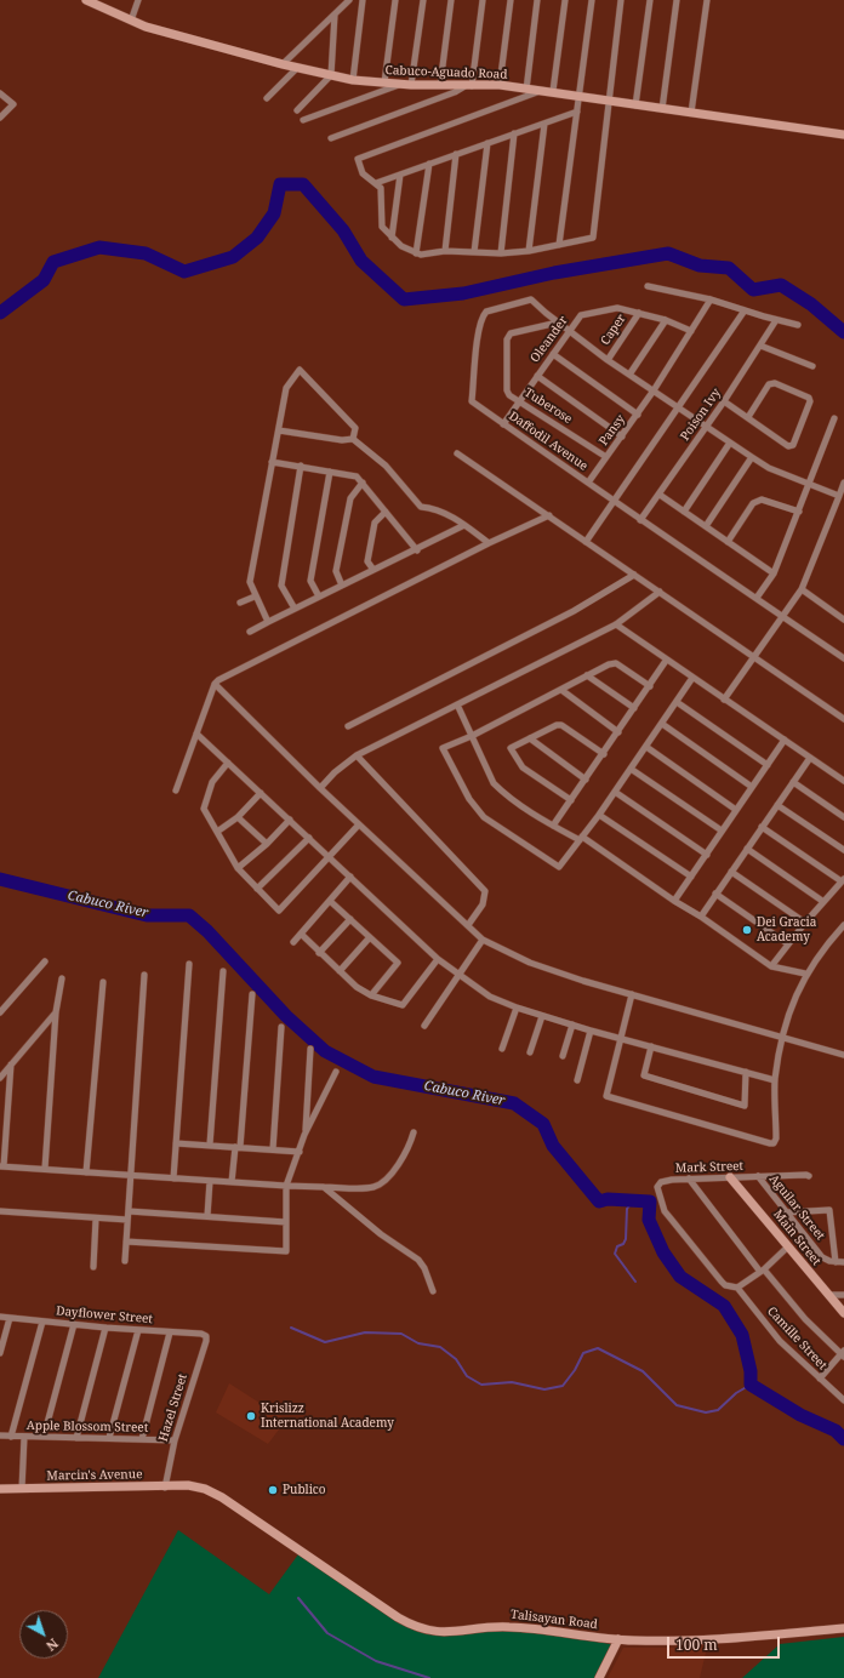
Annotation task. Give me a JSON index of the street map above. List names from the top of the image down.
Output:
{
  "streets": {
    "street": [
      "Cabuco-Aguado Road",
      "Caper",
      "Oleander",
      "Tuberose",
      "Poison Ivy",
      "Pansy",
      "Daffodil Avenue",
      "Mark Street",
      "Aguilar Street",
      "Main Street",
      "Dayflower Street",
      "Camille Street",
      "Hazel Street",
      "Apple Blossom Street",
      "Marcin's Avenue",
      "Talisayan Road"
    ]
  },
  "crossings": [
    ["Caper", "Oleander"],
    ["Oleander", "Tuberose"],
    ["Oleander", "Pansy"],
    ["Oleander", "Daffodil Avenue"],
    ["Tuberose", "Pansy"],
    ["Tuberose", "Daffodil Avenue"],
    ["Poison Ivy", "Daffodil Avenue"],
    ["Pansy", "Daffodil Avenue"],
    ["Mark Street", "Aguilar Street"],
    ["Mark Street", "Main Street"],
    ["Mark Street", "Camille Street"],
    ["Dayflower Street", "Hazel Street"],
    ["Hazel Street", "Apple Blossom Street"],
    ["Hazel Street", "Marcin's Avenue"],
    ["Marcin's Avenue", "Talisayan Road"]
  ],
  "water": ["Cabuco River"],
  "places": ["Dei Gracia Academy", "Krislizz International Academy", "Publico"],
  "scale_bar": "100 m",
  "north": "bottom right"
}
